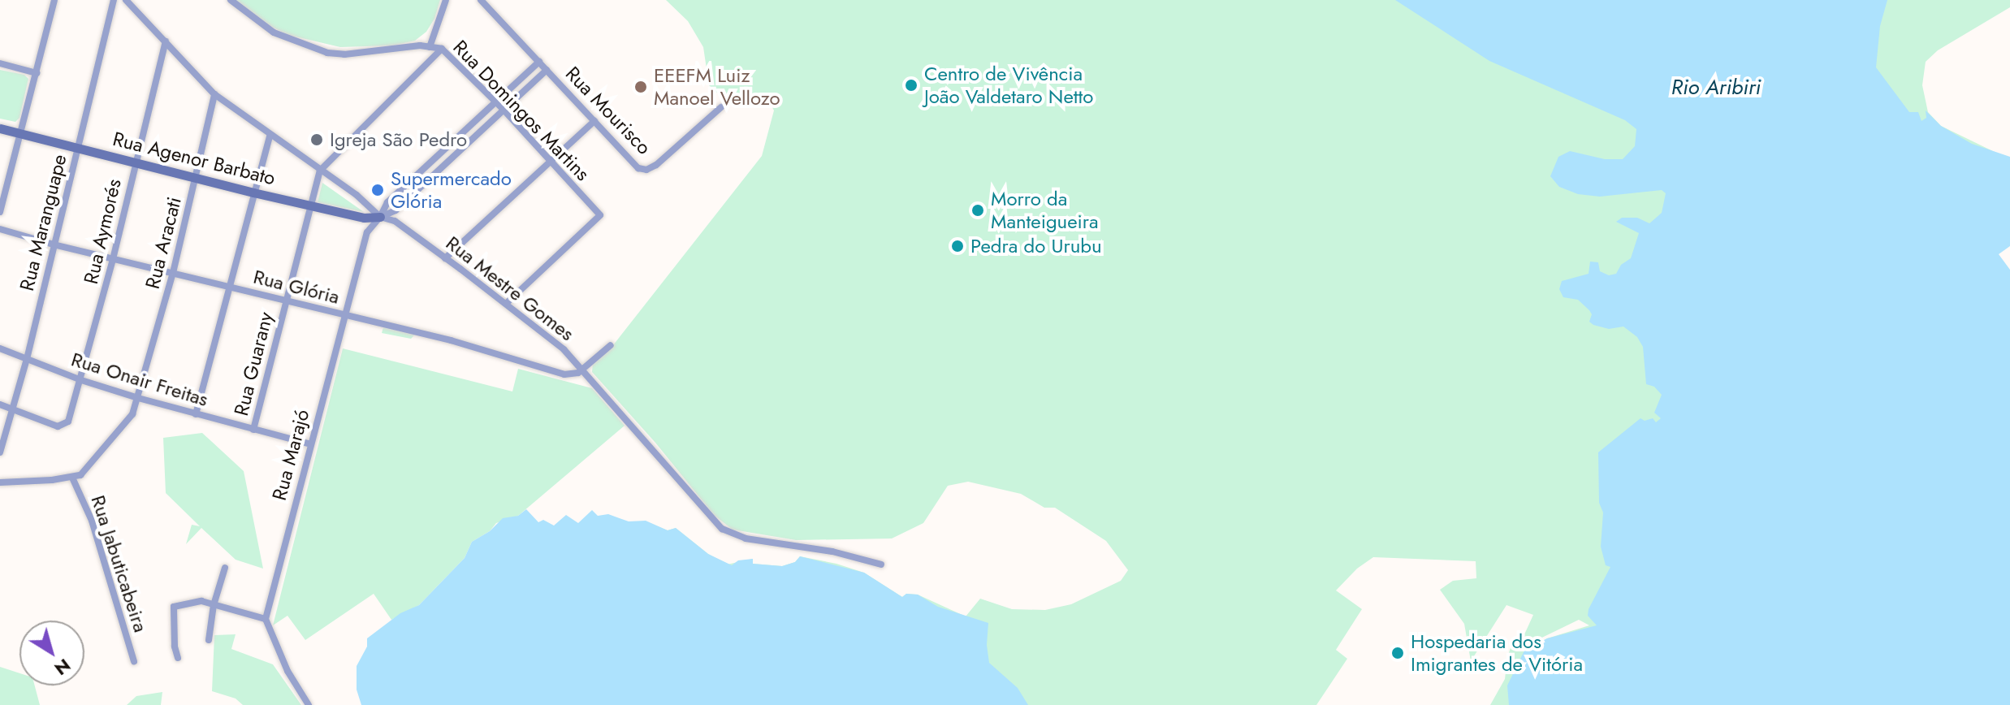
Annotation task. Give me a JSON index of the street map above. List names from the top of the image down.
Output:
{
  "streets": {
    "street": [
      "Rua Domingos Martins",
      "Rua Mourisco",
      "Rua Agenor Barbato",
      "Rua Maranguape",
      "Rua Aymorés",
      "Rua Aracati",
      "Rua Glória",
      "Rua Mestre Gomes",
      "Rua Guarany",
      "Rua Onair Freitas",
      "Rua Marajó",
      "Rua Jabuticabeira"
    ]
  },
  "crossings": [
    ["Rua Domingos Martins", "Rua Mestre Gomes"],
    ["Rua Domingos Martins", "Rua Marajó"],
    ["Rua Mourisco", "Rua Marajó"],
    ["Rua Agenor Barbato", "Rua Maranguape"],
    ["Rua Agenor Barbato", "Rua Aymorés"],
    ["Rua Agenor Barbato", "Rua Aracati"],
    ["Rua Agenor Barbato", "Rua Mestre Gomes"],
    ["Rua Agenor Barbato", "Rua Guarany"],
    ["Rua Agenor Barbato", "Rua Marajó"],
    ["Rua Maranguape", "Rua Aymorés"],
    ["Rua Maranguape", "Rua Glória"],
    ["Rua Maranguape", "Rua Onair Freitas"],
    ["Rua Aymorés", "Rua Glória"],
    ["Rua Aymorés", "Rua Mestre Gomes"],
    ["Rua Aymorés", "Rua Onair Freitas"],
    ["Rua Aracati", "Rua Glória"],
    ["Rua Aracati", "Rua Mestre Gomes"],
    ["Rua Aracati", "Rua Onair Freitas"],
    ["Rua Aracati", "Rua Jabuticabeira"],
    ["Rua Glória", "Rua Mestre Gomes"],
    ["Rua Glória", "Rua Guarany"],
    ["Rua Glória", "Rua Marajó"],
    ["Rua Mestre Gomes", "Rua Guarany"],
    ["Rua Mestre Gomes", "Rua Marajó"],
    ["Rua Guarany", "Rua Onair Freitas"],
    ["Rua Onair Freitas", "Rua Marajó"]
  ],
  "water": ["Rio Aribiri"],
  "places": [
    "Centro de Vivência João Valdetaro Netto",
    "EEEFM Luiz Manoel Vellozo",
    "Igreja São Pedro",
    "Supermercado Glória",
    "Morro da Manteigueira",
    "Pedra do Urubu",
    "Hospedaria dos Imigrantes de Vitória"
  ],
  "north": "bottom right"
}
